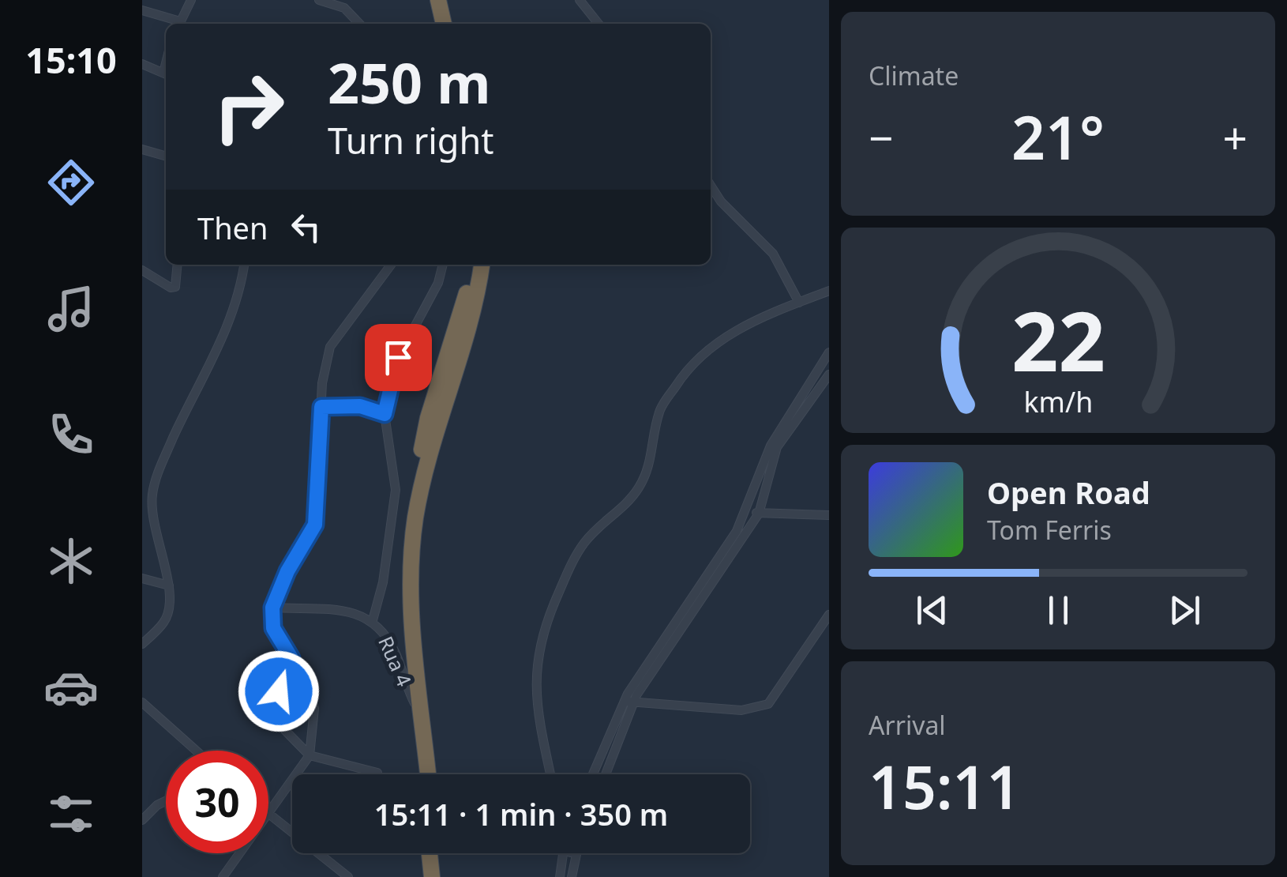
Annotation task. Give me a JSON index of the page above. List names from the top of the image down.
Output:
{
  "streets": {
    "street": ["Rua 4"]
  },
  "page": {
    "tabs": "15:10",
    "tile": [
      "Climate",
      ["Arrival", "15:11"]
    ],
    "turn": ["250 m", "Turn right"],
    "heat": ["−", "21°", "+"],
    "then": "Then",
    "song": ["Open Road", "Tom Ferris"],
    "limit": "30",
    "trip": "15:11 · 1 min · 350 m",
    "gauge": ["22", "km/h"]
  }
}
